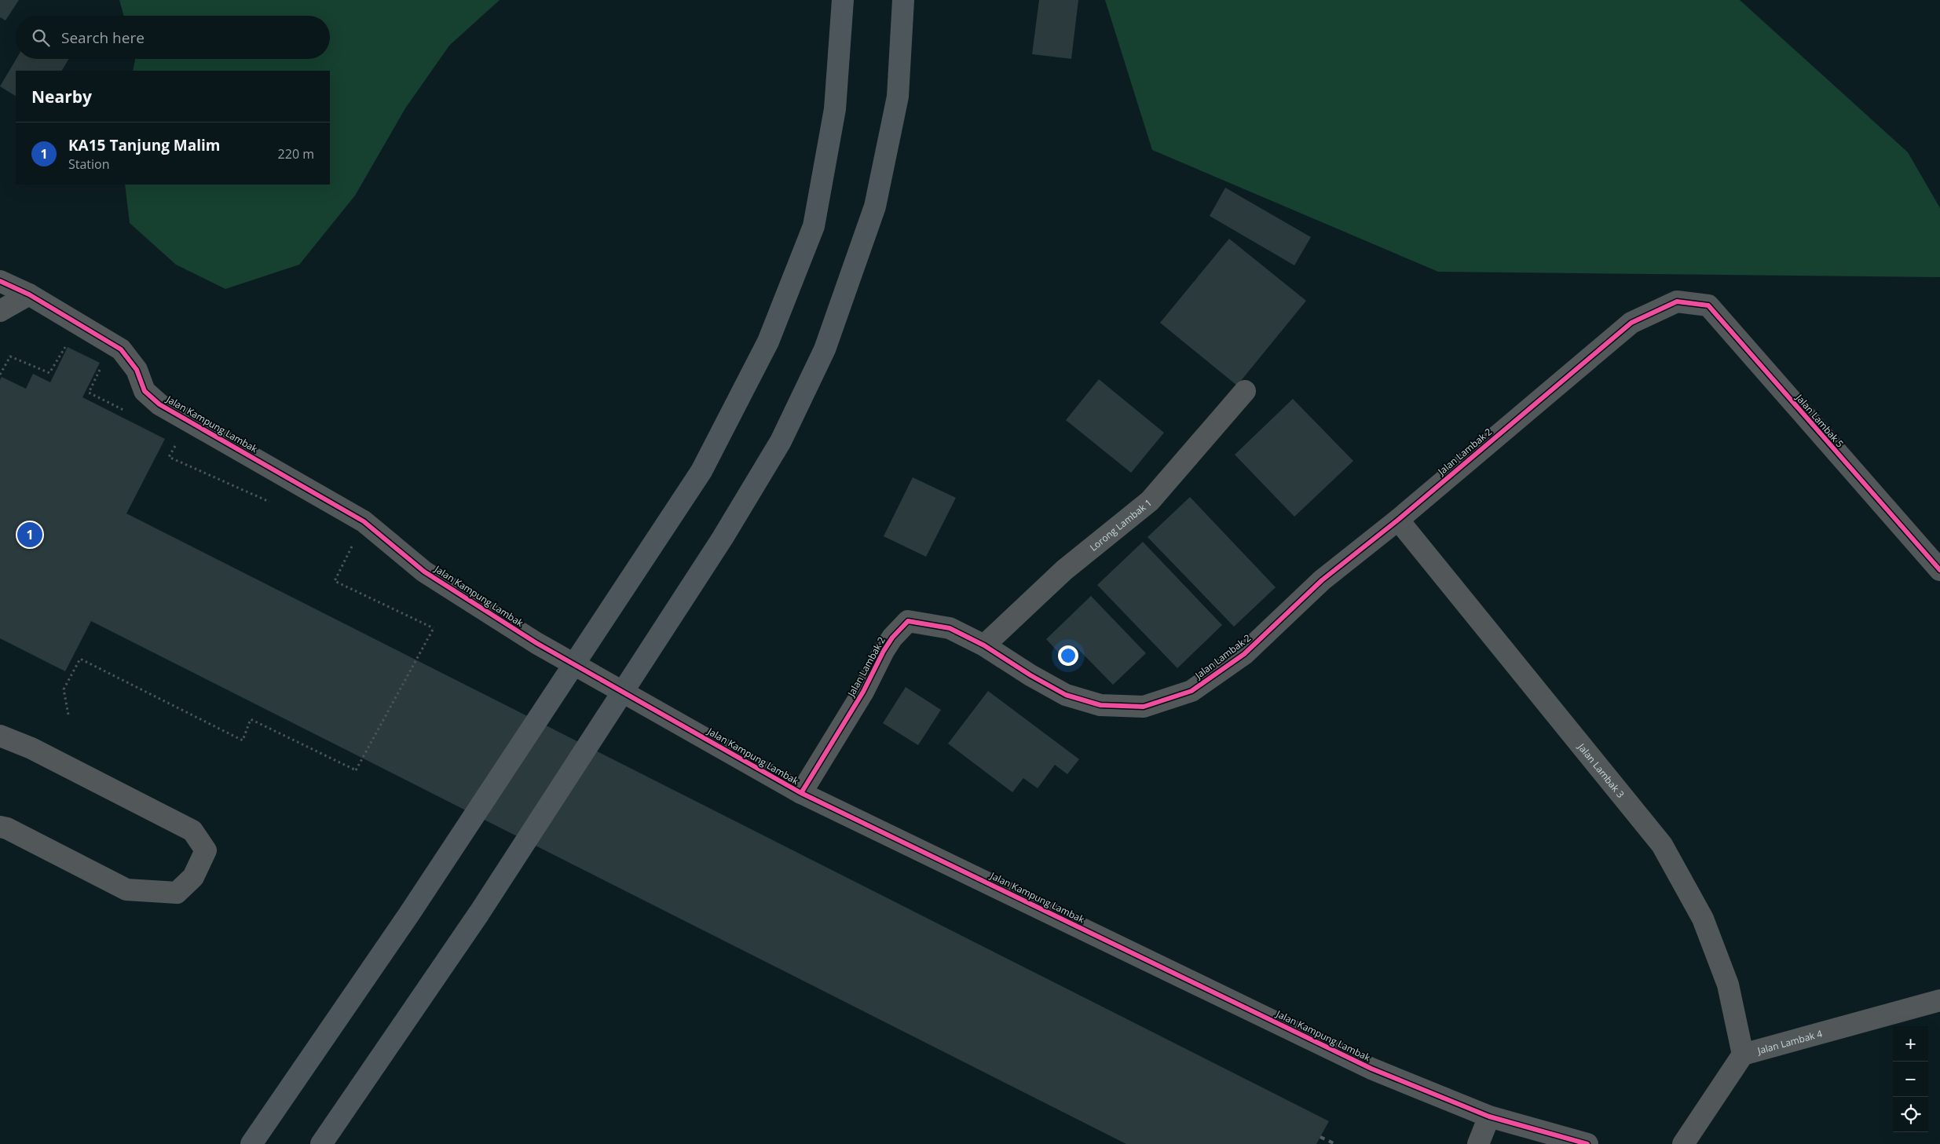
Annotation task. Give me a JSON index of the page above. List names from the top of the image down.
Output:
{
  "streets": {
    "street": [
      "Jalan Lambak 5",
      "Jalan Kampung Lambak",
      "Jalan Lambak 2",
      "Lorong Lambak 1",
      "Jalan Lambak 3",
      "Jalan Lambak 4"
    ]
  },
  "crossings": [
    ["Jalan Lambak 5", "Jalan Lambak 2"],
    ["Jalan Kampung Lambak", "Jalan Lambak 2"],
    ["Jalan Lambak 2", "Lorong Lambak 1"],
    ["Jalan Lambak 2", "Jalan Lambak 3"],
    ["Jalan Lambak 3", "Jalan Lambak 4"]
  ],
  "page": {
    "search": "Search here",
    "heading": "Nearby",
    "list": [
      {
        "mark": "1",
        "name": "KA15 Tanjung Malim",
        "note": "Station",
        "value": "220 m"
      }
    ],
    "pins": "1",
    "map_buttons": ["+", "−"]
  }
}
